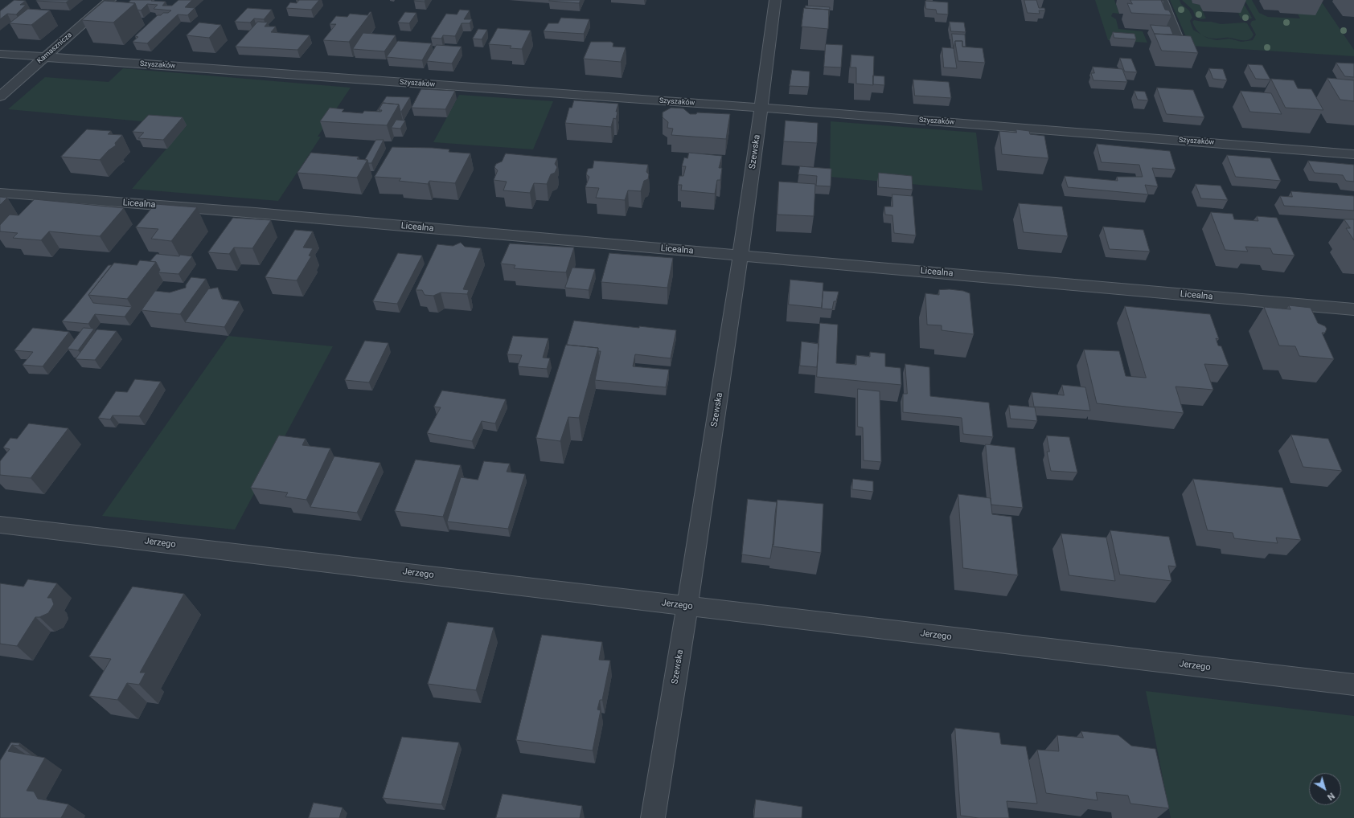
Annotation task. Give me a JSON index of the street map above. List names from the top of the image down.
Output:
{
  "streets": {
    "street": [
      "Kamasznicza",
      "Szyszaków",
      "Szewska",
      "Licealna",
      "Jerzego"
    ]
  },
  "crossings": [
    ["Kamasznicza", "Szyszaków"],
    ["Szyszaków", "Szewska"],
    ["Szewska", "Licealna"],
    ["Szewska", "Jerzego"]
  ],
  "north": "bottom right"
}
